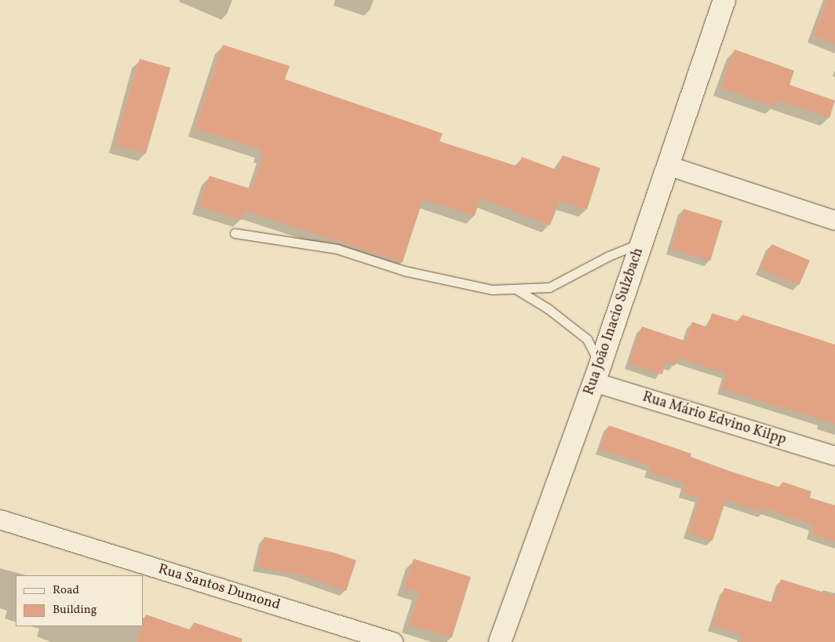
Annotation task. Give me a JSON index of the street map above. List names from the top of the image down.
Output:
{
  "streets": {
    "street": ["Rua João Inacio Sulzbach", "Rua Mário Edvino Kilpp", "Rua Santos Dumond"]
  },
  "crossings": [
    ["Rua João Inacio Sulzbach", "Rua Mário Edvino Kilpp"]
  ],
  "legend": ["Road", "Building"]
}
